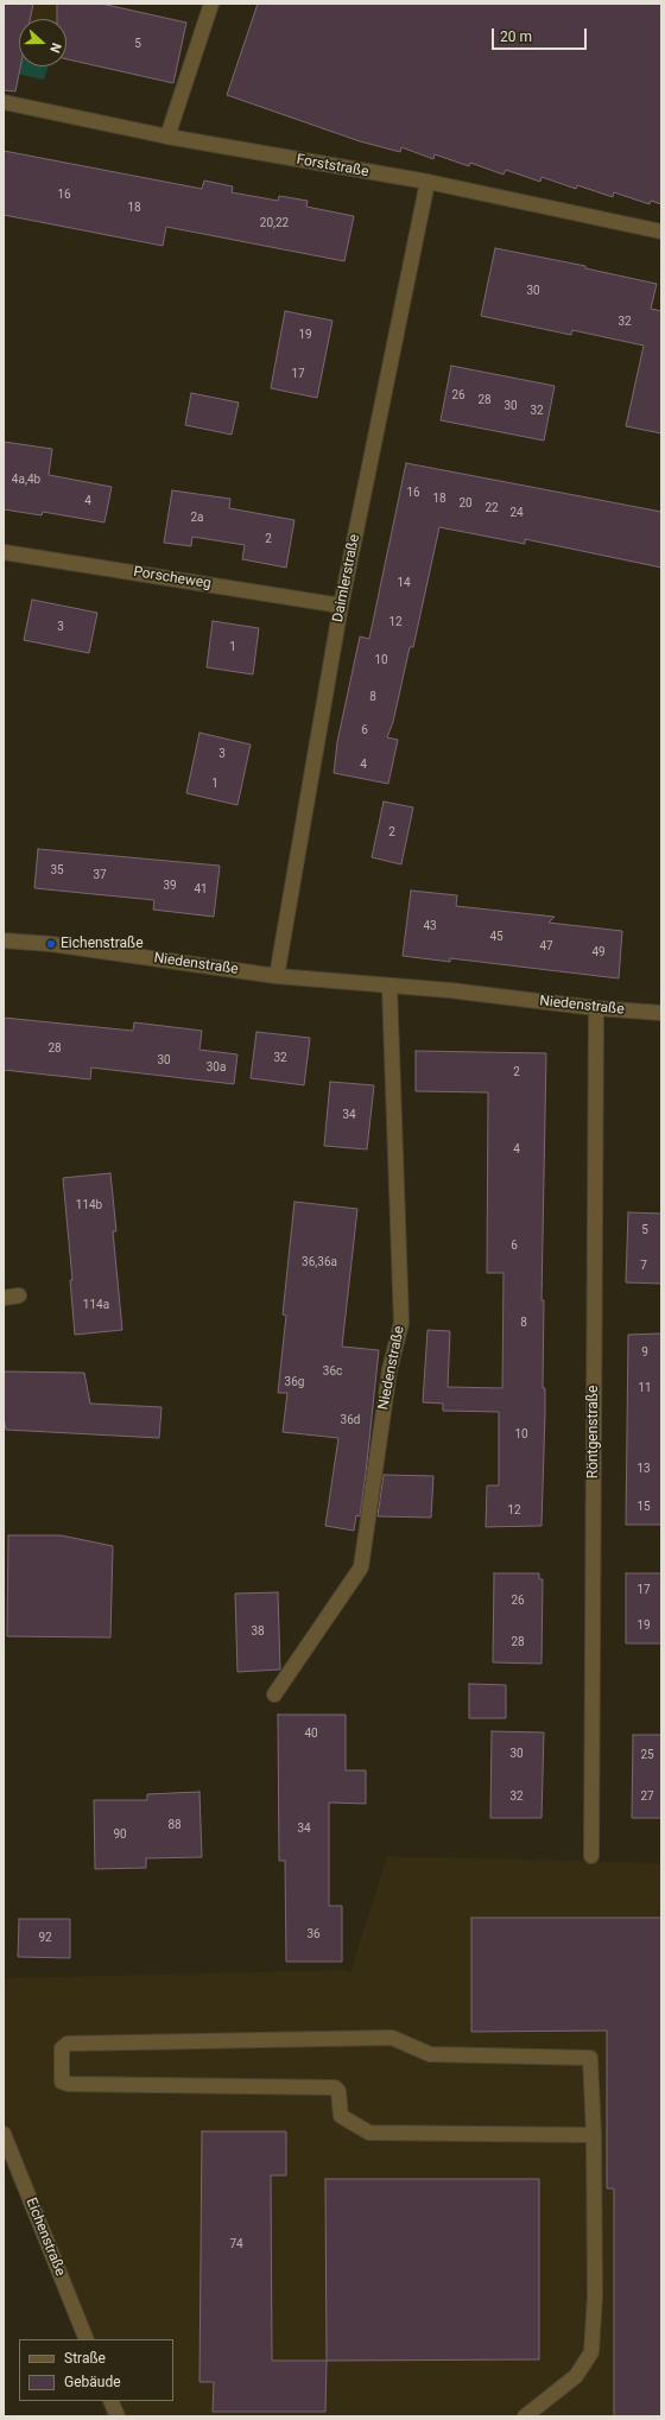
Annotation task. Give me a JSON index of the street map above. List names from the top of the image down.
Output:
{
  "streets": {
    "street": [
      "Forststraße",
      "Porscheweg",
      "Daimlerstraße",
      "Niedenstraße",
      "Röntgenstraße",
      "Eichenstraße"
    ]
  },
  "crossings": [
    ["Forststraße", "Daimlerstraße"],
    ["Porscheweg", "Daimlerstraße"],
    ["Daimlerstraße", "Niedenstraße"],
    ["Niedenstraße", "Röntgenstraße"]
  ],
  "places": ["Eichenstraße"],
  "house_numbers": [
    "5",
    "16",
    "18",
    "20,22",
    "30",
    "32",
    "19",
    "17",
    "26",
    "28",
    "30",
    "32",
    "4a,4b",
    "16",
    "18",
    "4",
    "20",
    "22",
    "24",
    "2a",
    "2",
    "14",
    "12",
    "3",
    "1",
    "10",
    "8",
    "6",
    "3",
    "4",
    "1",
    "2",
    "35",
    "37",
    "39",
    "41",
    "43",
    "45",
    "47",
    "49",
    "28",
    "32",
    "30",
    "30a",
    "2",
    "34",
    "4",
    "114b",
    "5",
    "6",
    "36,36a",
    "7",
    "114a",
    "8",
    "9",
    "36c",
    "36g",
    "11",
    "36d",
    "10",
    "13",
    "15",
    "12",
    "17",
    "26",
    "19",
    "38",
    "28",
    "40",
    "30",
    "25",
    "32",
    "27",
    "88",
    "34",
    "90",
    "36",
    "92",
    "74"
  ],
  "legend": ["Straße", "Gebäude"],
  "scale_bar": "20 m",
  "north": "right"
}
